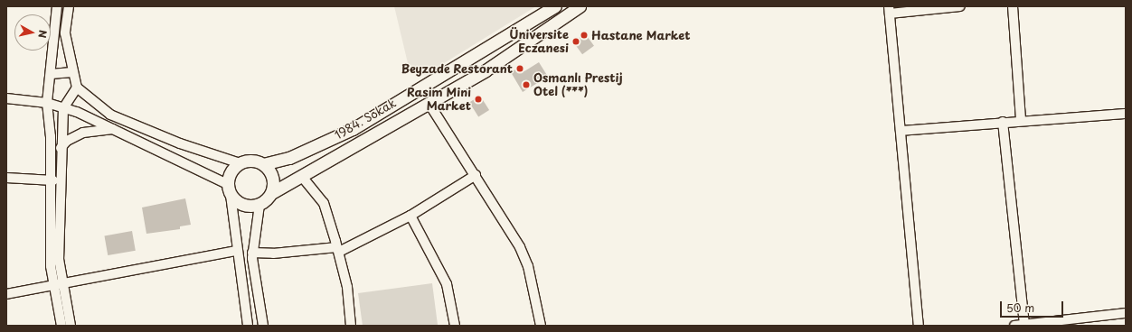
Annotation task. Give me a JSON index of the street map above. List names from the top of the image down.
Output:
{
  "streets": {
    "main road": ["1984. Sokak"]
  },
  "places": [
    "Hastane Market",
    "Üniversite Eczanesi",
    "Beyzade Restorant",
    "Osmanlı Prestij Otel (***)",
    "Rasim Mini Market"
  ],
  "scale_bar": "50 m",
  "north": "right"
}
